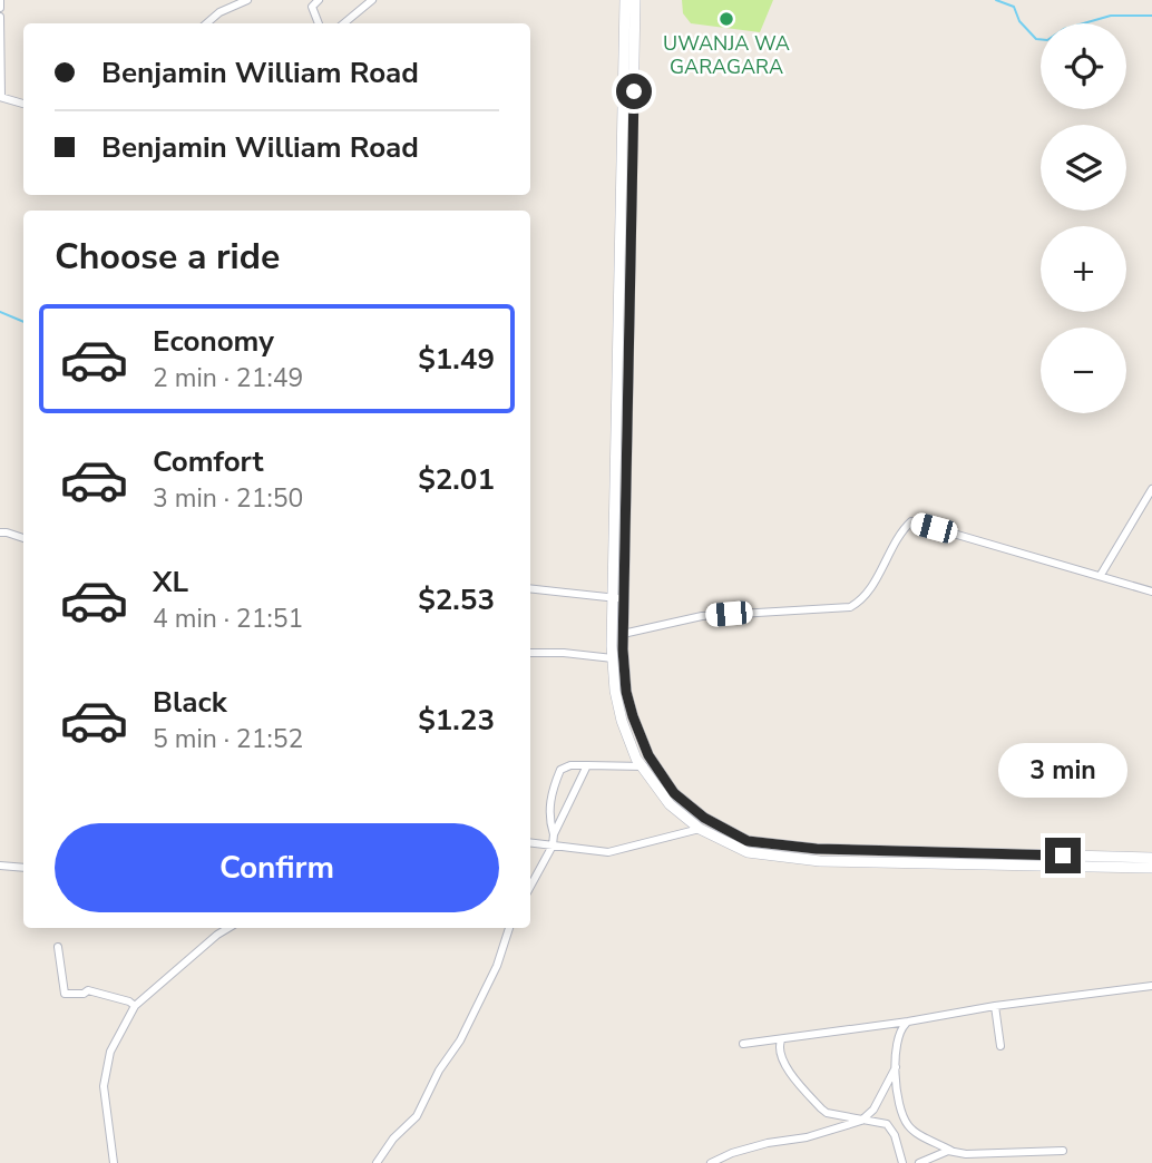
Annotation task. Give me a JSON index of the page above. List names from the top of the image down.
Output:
{
  "places": ["UWANJA WA GARAGARA"],
  "page": {
    "map_buttons": ["+", "−"],
    "banner": ["Benjamin William Road", "Benjamin William Road"],
    "heading": "Choose a ride",
    "list": [
      {
        "name": "Economy",
        "note": "2 min · 21:49",
        "value": "$1.49"
      },
      {
        "name": "Comfort",
        "note": "3 min · 21:50",
        "value": "$2.01"
      },
      {
        "name": "XL",
        "note": "4 min · 21:51",
        "value": "$2.53"
      },
      {
        "name": "Black",
        "note": "5 min · 21:52",
        "value": "$1.23"
      }
    ],
    "bubble": "3 min",
    "buttons": "Confirm"
  }
}
